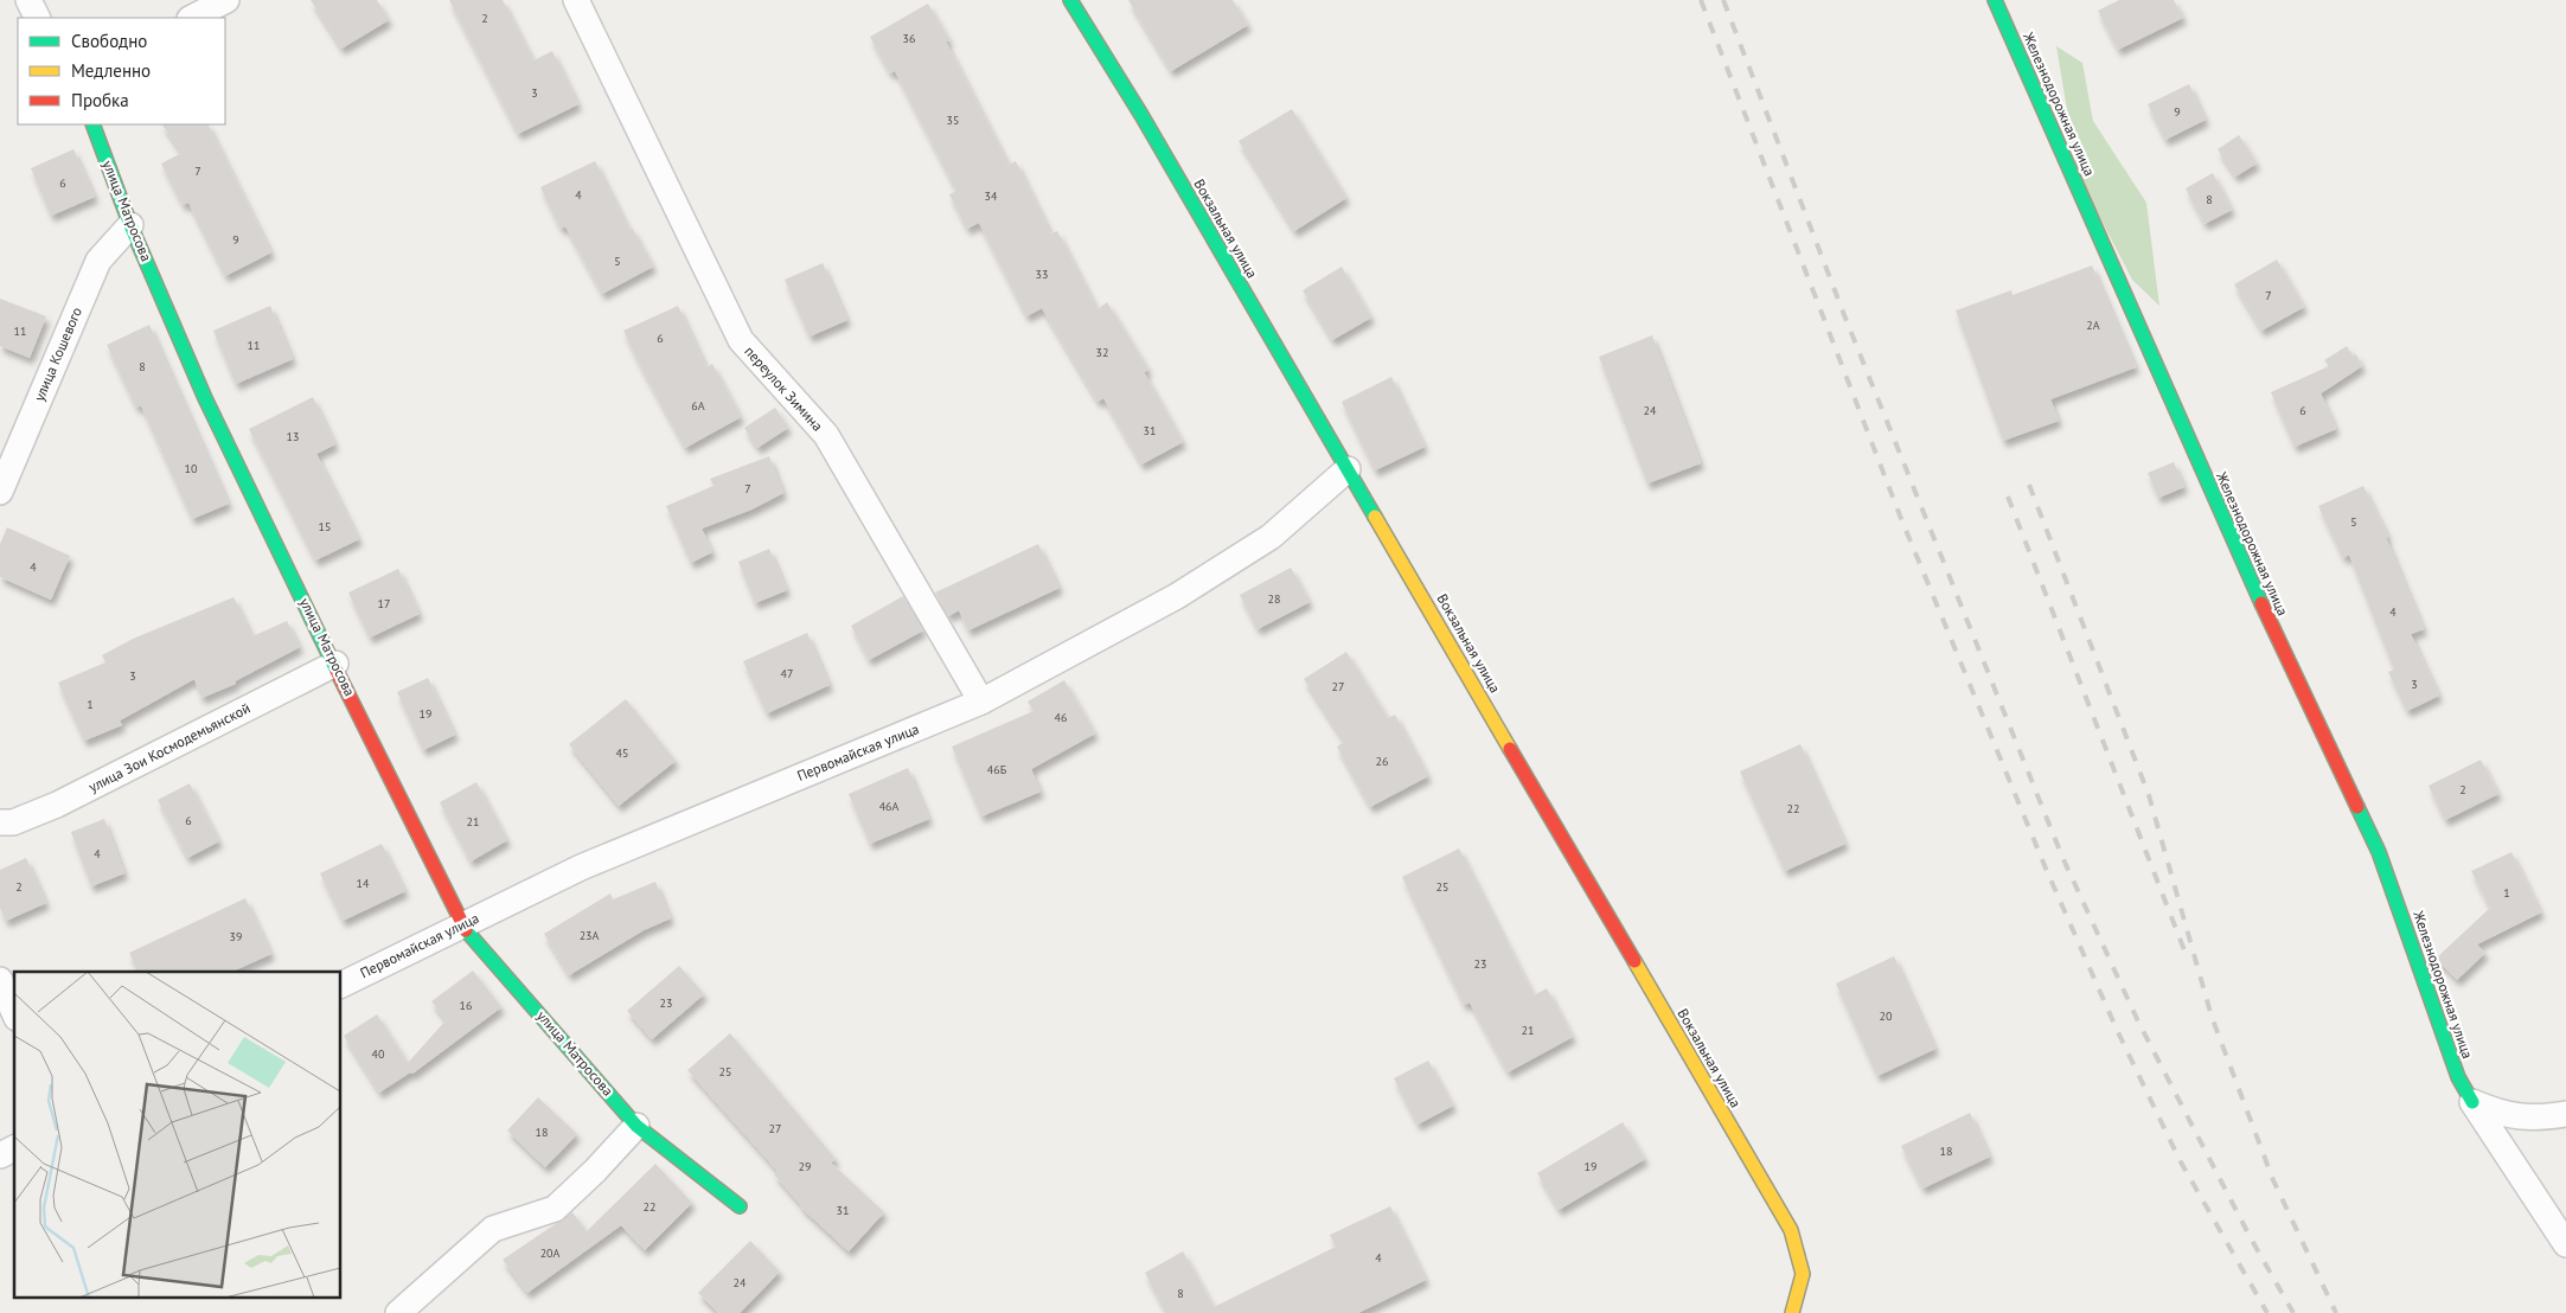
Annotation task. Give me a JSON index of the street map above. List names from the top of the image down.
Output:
{
  "streets": {
    "street": [
      "Железнодорожная улица",
      "улица Матросова",
      "Вокзальная улица",
      "улица Кошевого",
      "переулок Зимина",
      "улица Зои Космодемьянской",
      "Первомайская улица"
    ]
  },
  "crossings": [
    ["улица Матросова", "улица Кошевого"],
    ["улица Матросова", "улица Зои Космодемьянской"],
    ["улица Матросова", "Первомайская улица"],
    ["Вокзальная улица", "Первомайская улица"],
    ["переулок Зимина", "Первомайская улица"]
  ],
  "house_numbers": [
    "2",
    "36",
    "3",
    "9",
    "35",
    "7",
    "6",
    "4",
    "34",
    "8",
    "9",
    "5",
    "33",
    "7",
    "2А",
    "11",
    "6",
    "11",
    "32",
    "8",
    "6А",
    "24",
    "6",
    "31",
    "13",
    "10",
    "7",
    "5",
    "15",
    "4",
    "28",
    "17",
    "4",
    "47",
    "3",
    "3",
    "27",
    "1",
    "19",
    "46",
    "45",
    "26",
    "46Б",
    "2",
    "46А",
    "22",
    "6",
    "21",
    "4",
    "14",
    "2",
    "25",
    "1",
    "23А",
    "39",
    "23",
    "23",
    "16",
    "20",
    "21",
    "40",
    "25",
    "27",
    "18",
    "18",
    "29",
    "19",
    "22",
    "31",
    "20А",
    "4",
    "24",
    "8"
  ],
  "legend": ["Свободно", "Медленно", "Пробка"]
}
